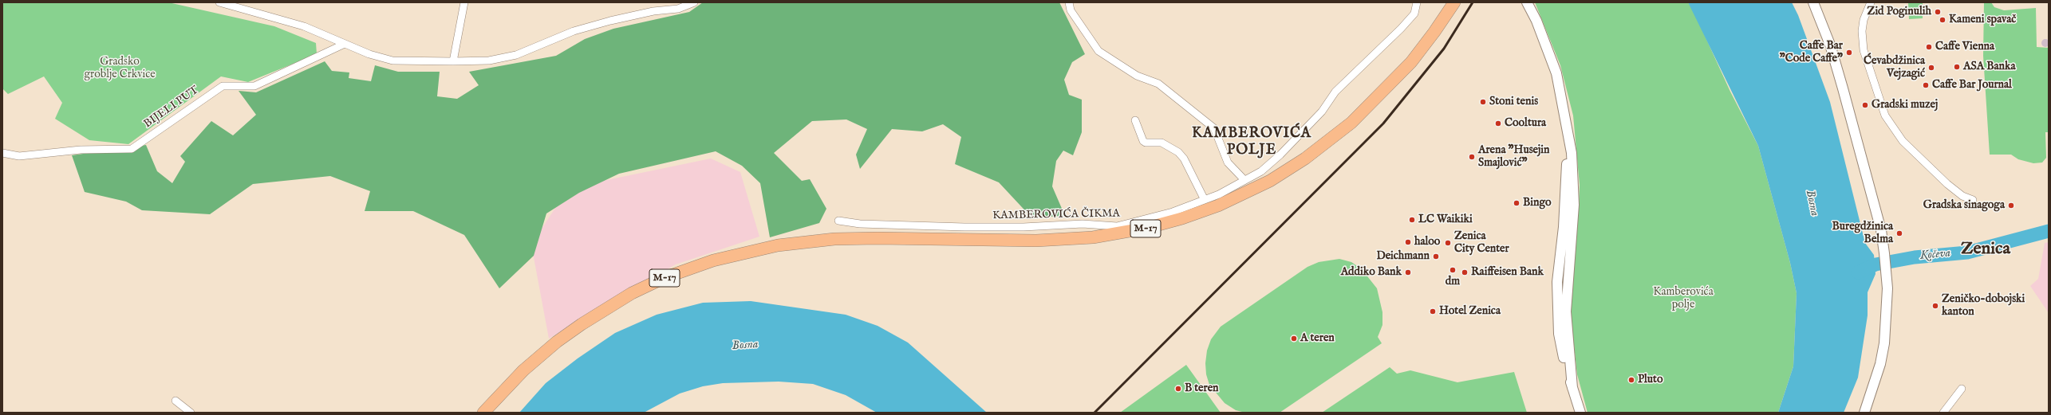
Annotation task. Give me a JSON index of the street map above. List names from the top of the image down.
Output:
{
  "streets": {
    "highway": ["M-17"],
    "street": ["BIJELI PUT", "KAMBEROVIĆA ČIKMA"]
  },
  "districts": ["KAMBEROVIĆA POLJE", "Zenica"],
  "water": ["Bosna", "Kočeva"],
  "parks": ["Gradsko groblje Crkvice", "Kamberovića polje"],
  "places": [
    "Zid Poginulih",
    "Kameni spavač",
    "Caffe Vienna",
    "Caffe Bar \"Code Caffe\"",
    "ASA Banka",
    "Ćevabdžinica Vejzagić",
    "Caffe Bar Journal",
    "Stoni tenis",
    "Gradski muzej",
    "Cooltura",
    "Arena \"Husejin Smajlović\"",
    "Bingo",
    "Gradska sinagoga",
    "LC Waikiki",
    "Buregdžinica Belma",
    "haloo",
    "Zenica City Center",
    "Deichmann",
    "dm",
    "Addiko Bank",
    "Raiffeisen Bank",
    "Zeničko-dobojski kanton",
    "Hotel Zenica",
    "A teren",
    "Pluto",
    "B teren"
  ]
}
